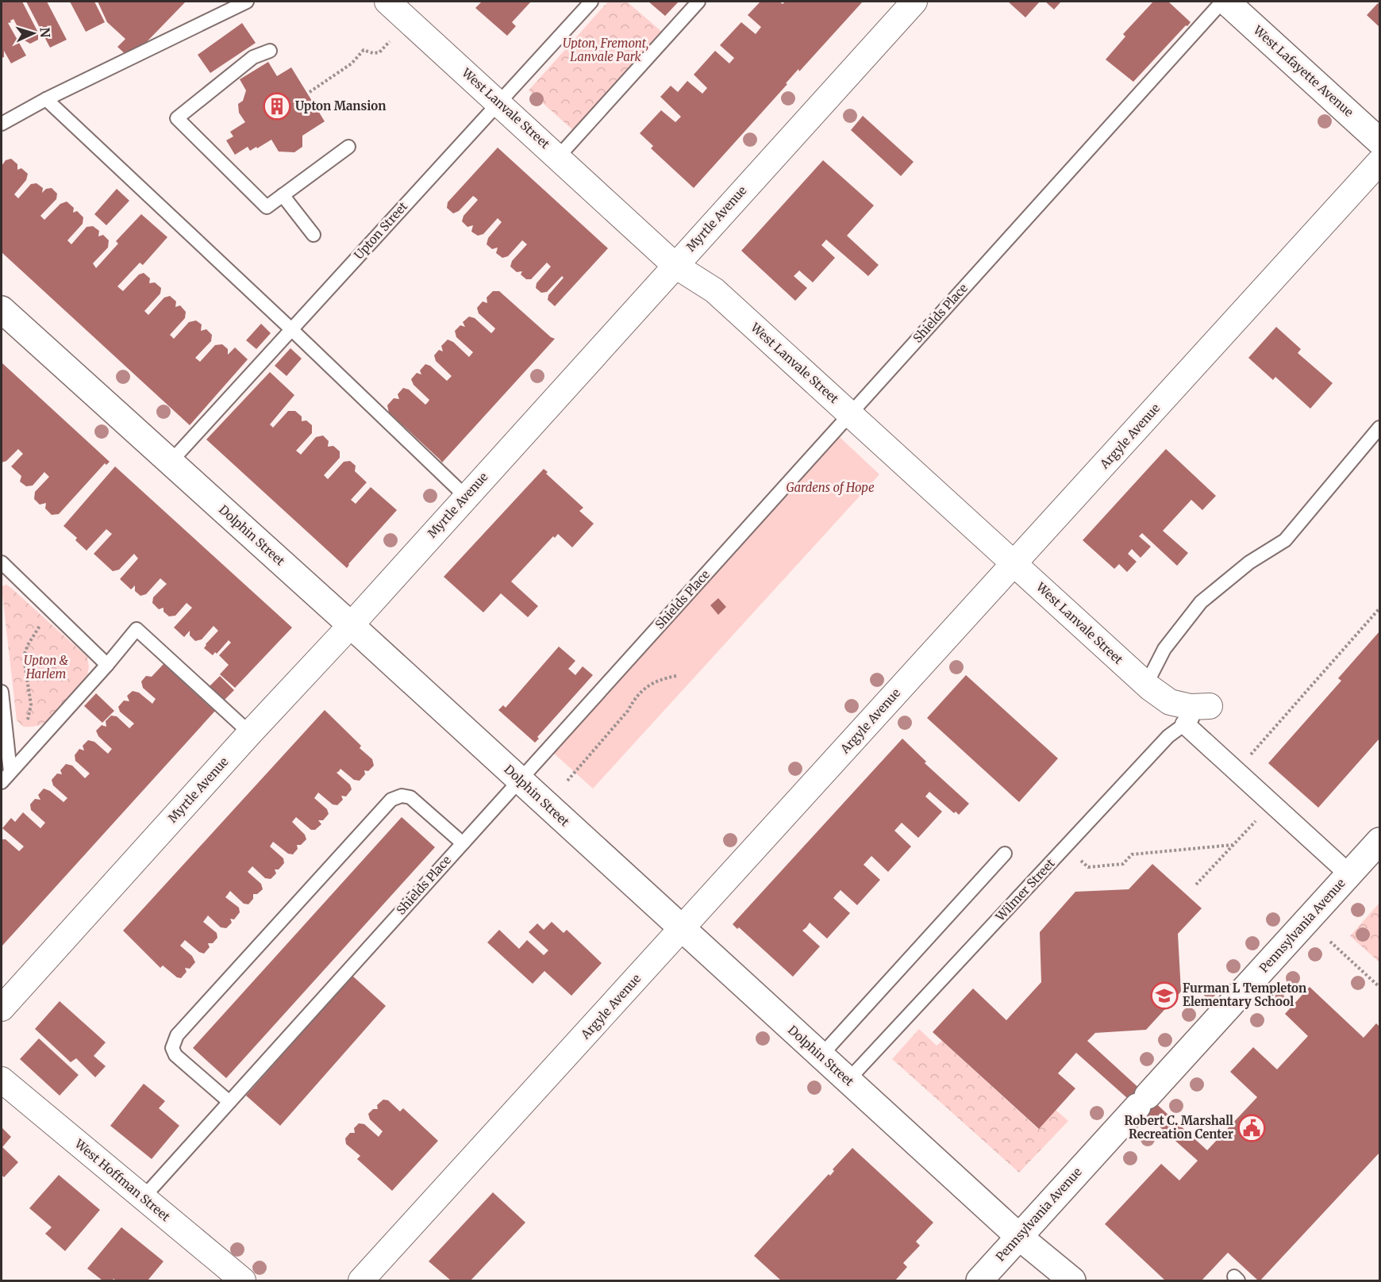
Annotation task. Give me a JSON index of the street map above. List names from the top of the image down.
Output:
{
  "streets": {
    "main road": ["West Lafayette Avenue", "Dolphin Street", "Pennsylvania Avenue"],
    "street": [
      "West Lanvale Street",
      "Myrtle Avenue",
      "Argyle Avenue",
      "West Hoffman Street"
    ],
    "lane": ["Upton Street", "Shields Place", "Wilmer Street"]
  },
  "crossings": [
    ["West Lanvale Street", "Myrtle Avenue"],
    ["West Lanvale Street", "Upton Street"],
    ["West Lanvale Street", "Shields Place"],
    ["West Lanvale Street", "Argyle Avenue"],
    ["West Lanvale Street", "Wilmer Street"],
    ["Myrtle Avenue", "Dolphin Street"],
    ["Upton Street", "Dolphin Street"],
    ["Shields Place", "Dolphin Street"],
    ["Shields Place", "West Hoffman Street"],
    ["Argyle Avenue", "Dolphin Street"],
    ["Dolphin Street", "Wilmer Street"],
    ["Dolphin Street", "Pennsylvania Avenue"]
  ],
  "parks": ["Upton, Fremont, Lanvale Park", "Gardens of Hope", "Upton & Harlem"],
  "places": {
    "building": ["Upton Mansion"],
    "school or university": ["Furman L Templeton Elementary School"],
    "public building": ["Robert C. Marshall Recreation Center"]
  },
  "north": "right"
}
